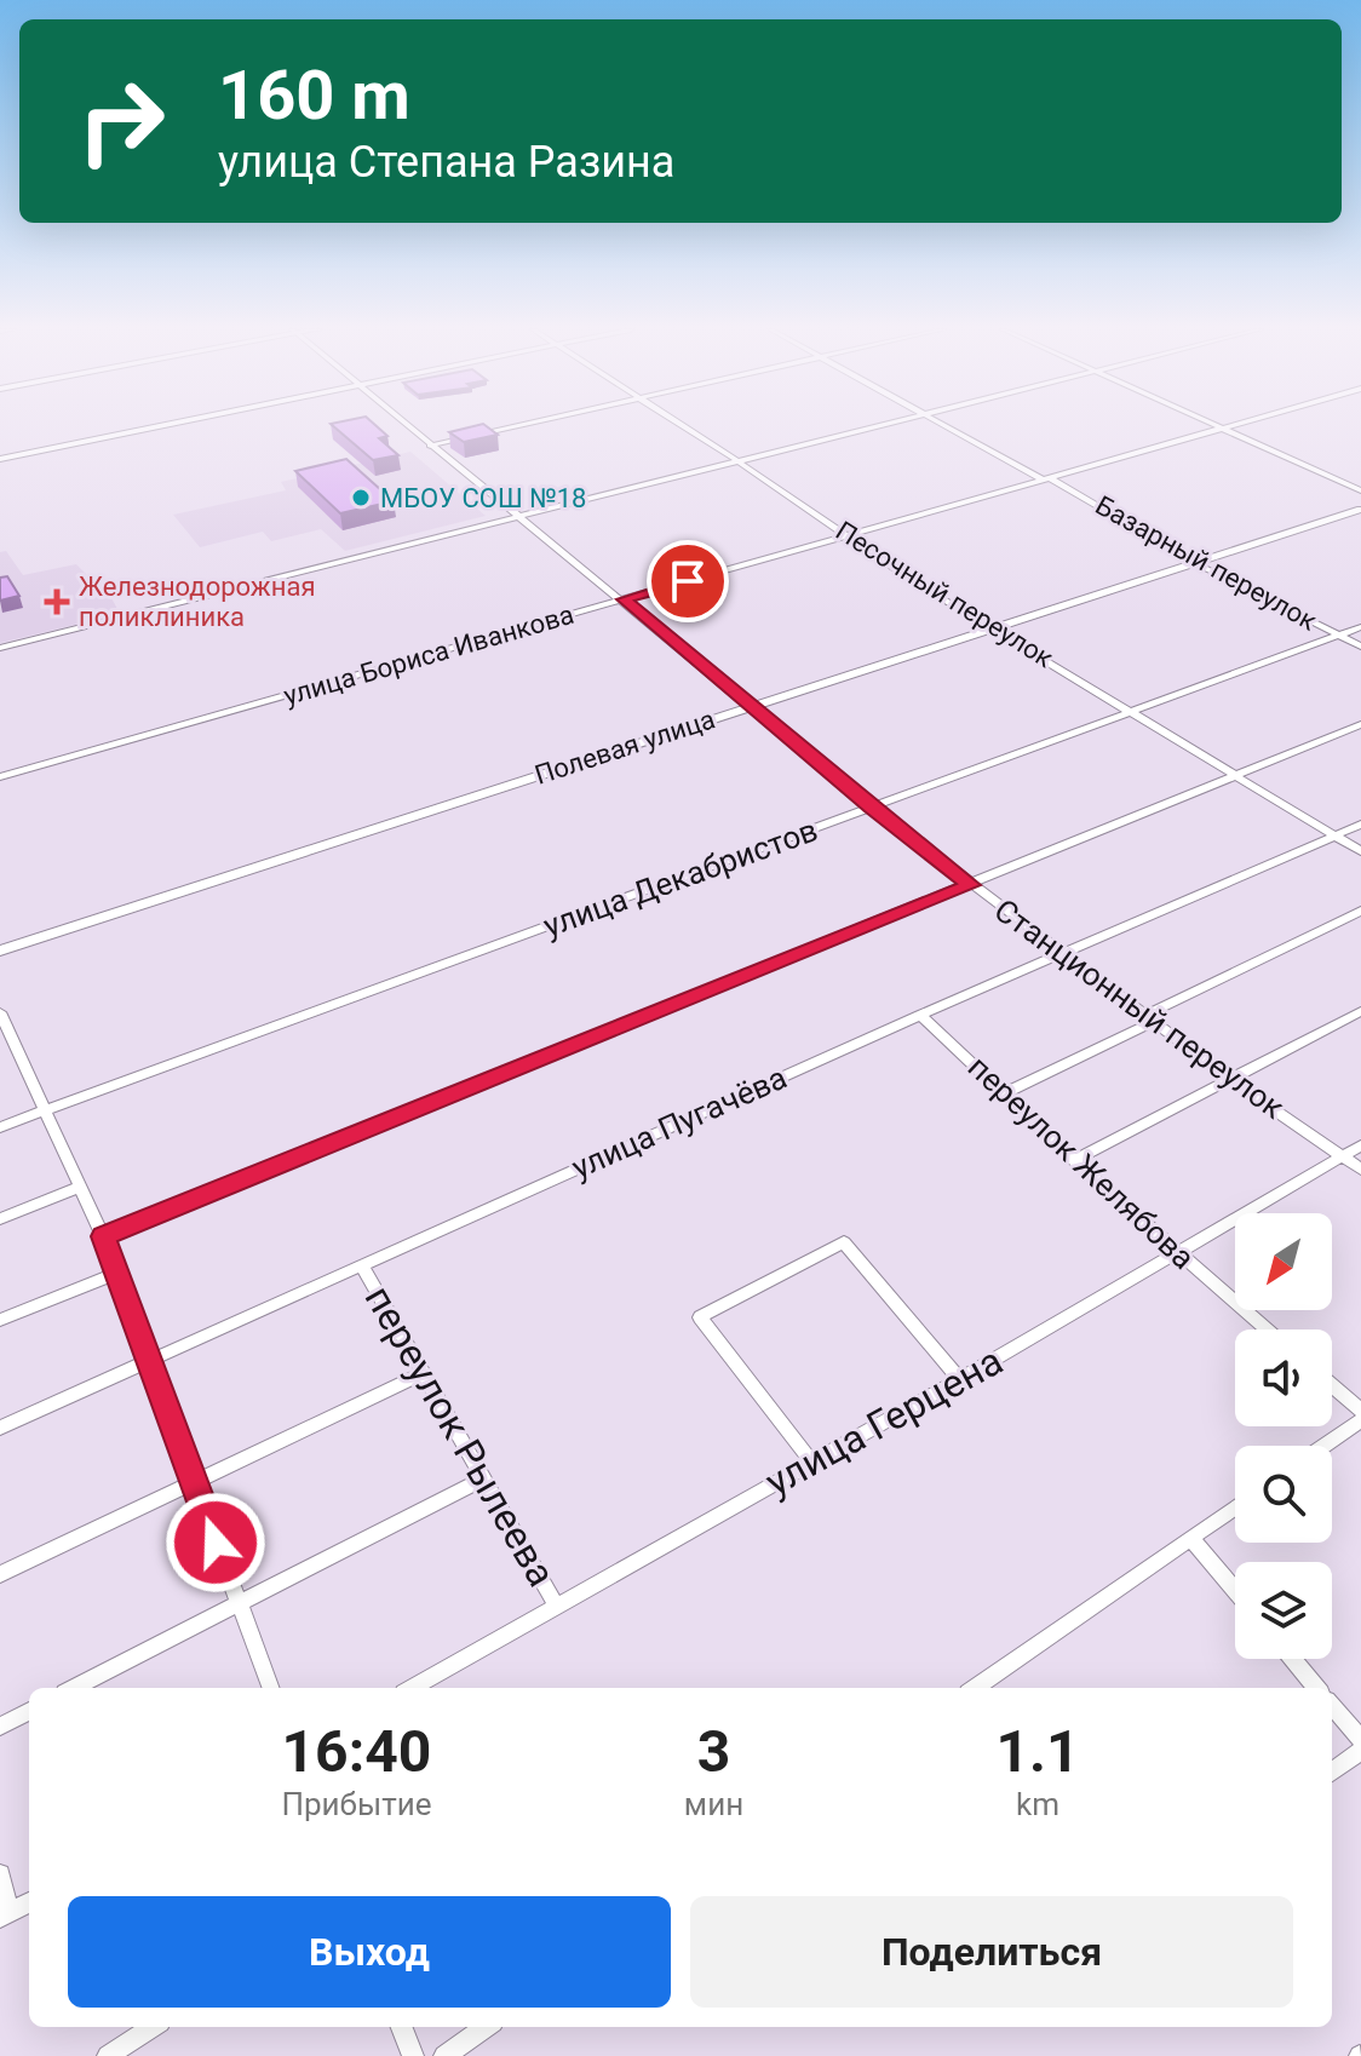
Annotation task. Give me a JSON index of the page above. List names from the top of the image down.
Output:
{
  "streets": {
    "street": [
      "Базарный переулок",
      "Песочный переулок",
      "улица Бориса Иванкова",
      "Полевая улица",
      "улица Декабристов",
      "Станционный переулок",
      "улица Пугачёва",
      "переулок Желябова",
      "улица Герцена",
      "переулок Рылеева"
    ]
  },
  "crossings": [
    ["Базарный переулок", "улица Бориса Иванкова"],
    ["Базарный переулок", "Полевая улица"],
    ["Базарный переулок", "улица Декабристов"],
    ["Песочный переулок", "улица Бориса Иванкова"],
    ["Песочный переулок", "Полевая улица"],
    ["Песочный переулок", "улица Декабристов"],
    ["Песочный переулок", "улица Пугачёва"],
    ["улица Бориса Иванкова", "Станционный переулок"],
    ["Полевая улица", "Станционный переулок"],
    ["улица Декабристов", "Станционный переулок"],
    ["Станционный переулок", "улица Пугачёва"],
    ["Станционный переулок", "улица Герцена"],
    ["улица Пугачёва", "переулок Желябова"],
    ["улица Пугачёва", "переулок Рылеева"],
    ["переулок Желябова", "улица Герцена"],
    ["улица Герцена", "переулок Рылеева"]
  ],
  "places": {
    "other": ["МБОУ СОШ №18"],
    "health": ["Железнодорожная поликлиника"]
  },
  "north": "bottom left",
  "page": {
    "turn": ["160 m", "улица Степана Разина"],
    "eta": [
      "16:40",
      "Прибытие",
      "3",
      "мин",
      "1.1",
      "km"
    ],
    "buttons": ["Выход", "Поделиться"]
  }
}
